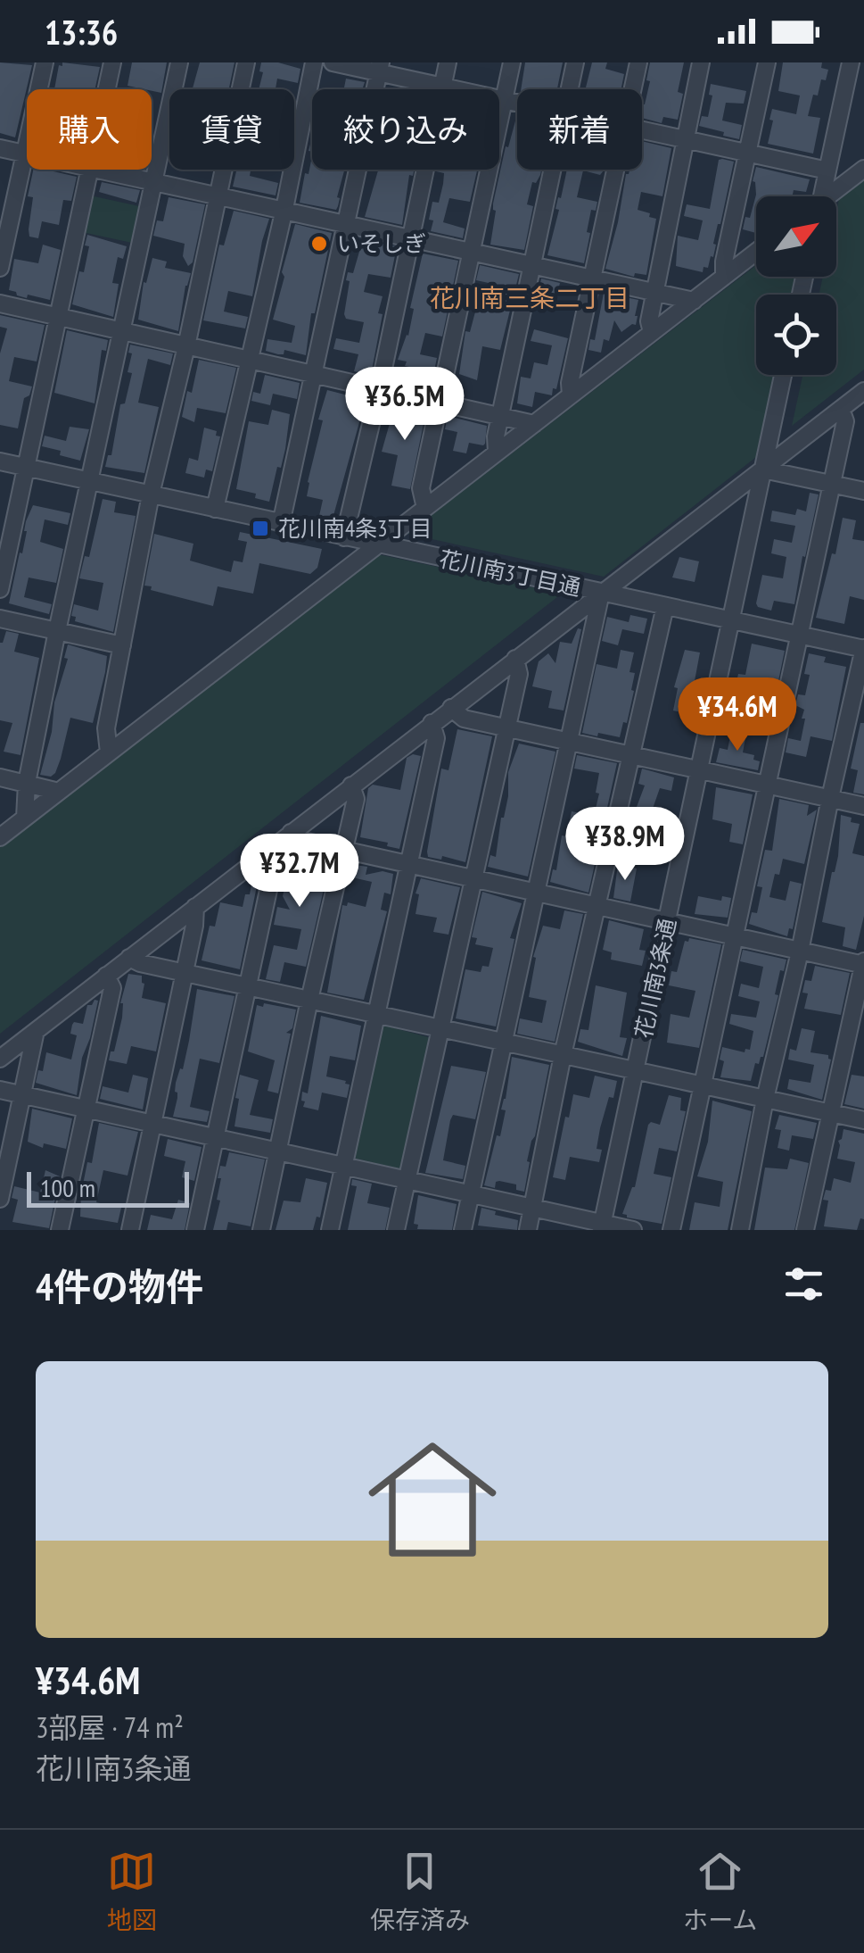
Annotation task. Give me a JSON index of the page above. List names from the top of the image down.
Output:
{
  "streets": {
    "street": ["花川南3丁目通", "花川南3条通"]
  },
  "crossings": [
    ["花川南3丁目通", "花川南3条通"]
  ],
  "districts": ["花川南三条二丁目"],
  "places": {
    "other": ["いそしぎ"],
    "transit": ["花川南4条3丁目"]
  },
  "scale_bar": "100 m",
  "north": "top right",
  "page": {
    "status": "13:36",
    "chip": [
      "購入",
      "賃貸",
      "絞り込み",
      "新着"
    ],
    "price": [
      "¥36.5M",
      "¥34.6M",
      "¥38.9M",
      "¥32.7M"
    ],
    "scale": "100 m",
    "heading": "4件の物件",
    "list": [
      {
        "name": "¥34.6M",
        "note": "3部屋 · 74 m² · 花川南3条通"
      }
    ],
    "tabs": ["地図", "保存済み", "ホーム"]
  }
}
